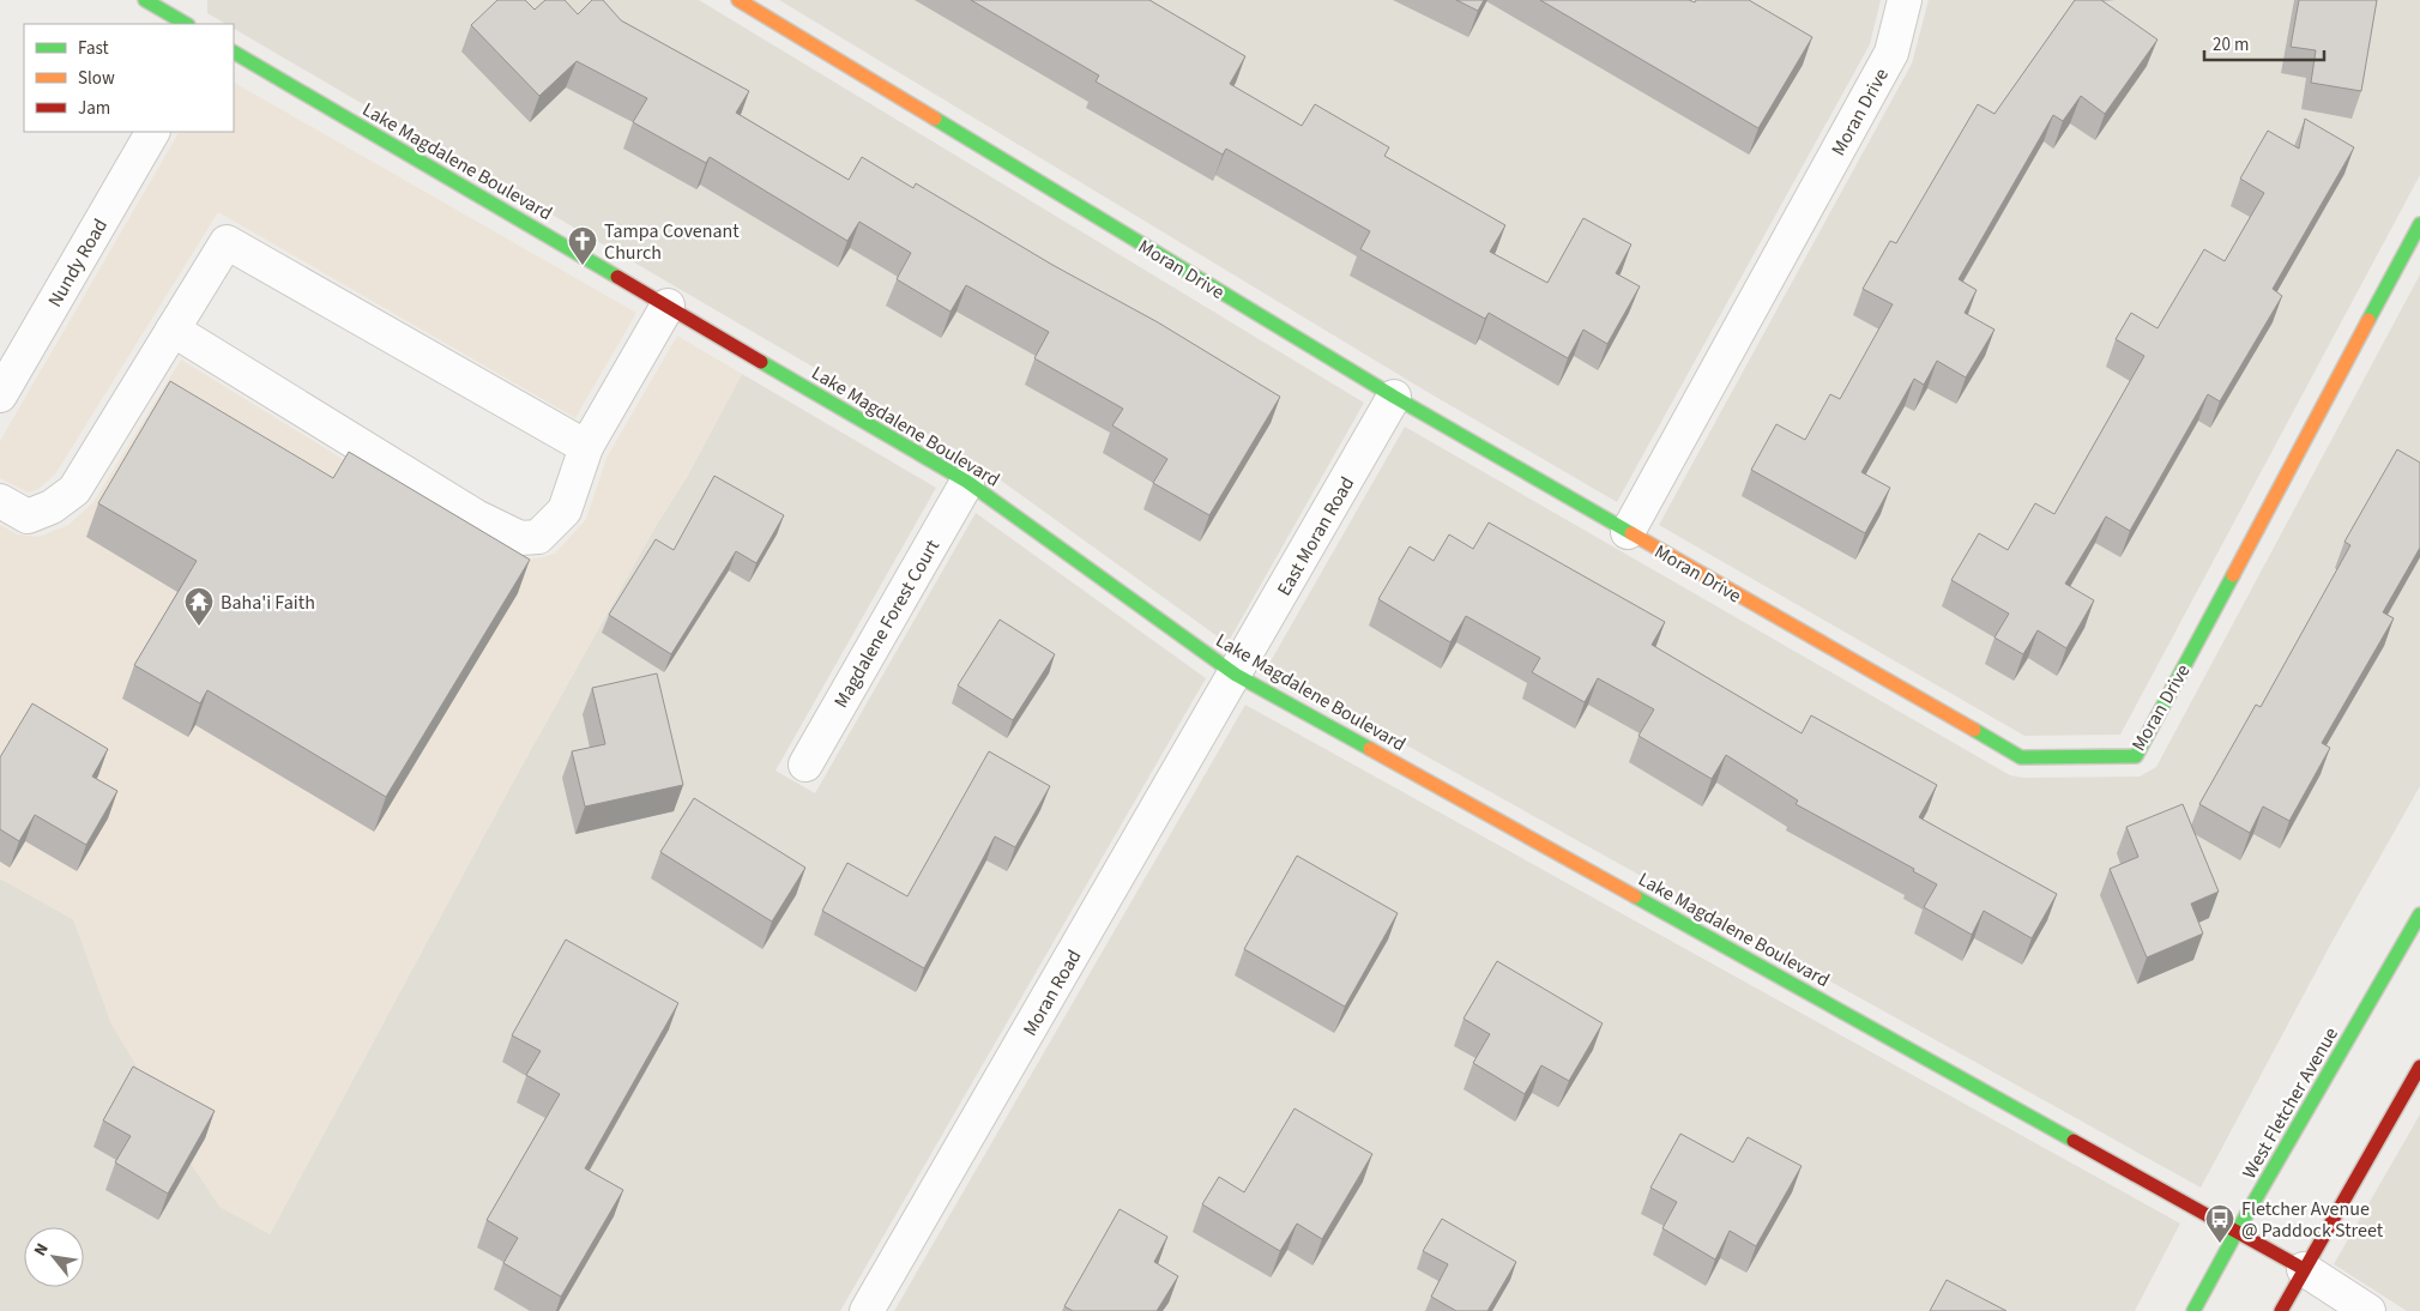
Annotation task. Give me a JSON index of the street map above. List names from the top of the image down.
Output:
{
  "streets": {
    "street": [
      "Moran Drive",
      "Lake Magdalene Boulevard",
      "Nundy Road",
      "East Moran Road",
      "Magdalene Forest Court",
      "Moran Road",
      "West Fletcher Avenue"
    ]
  },
  "crossings": [
    ["Moran Drive", "East Moran Road"],
    ["Lake Magdalene Boulevard", "East Moran Road"],
    ["Lake Magdalene Boulevard", "Magdalene Forest Court"],
    ["Lake Magdalene Boulevard", "Moran Road"],
    ["Lake Magdalene Boulevard", "West Fletcher Avenue"],
    ["East Moran Road", "Moran Road"]
  ],
  "places": {
    "church": ["Tampa Covenant Church"],
    "temple": ["Baha'i Faith"],
    "bus stop": ["Fletcher Avenue @ Paddock Street"]
  },
  "legend": ["Fast", "Slow", "Jam"],
  "scale_bar": "20 m",
  "north": "top left"
}
